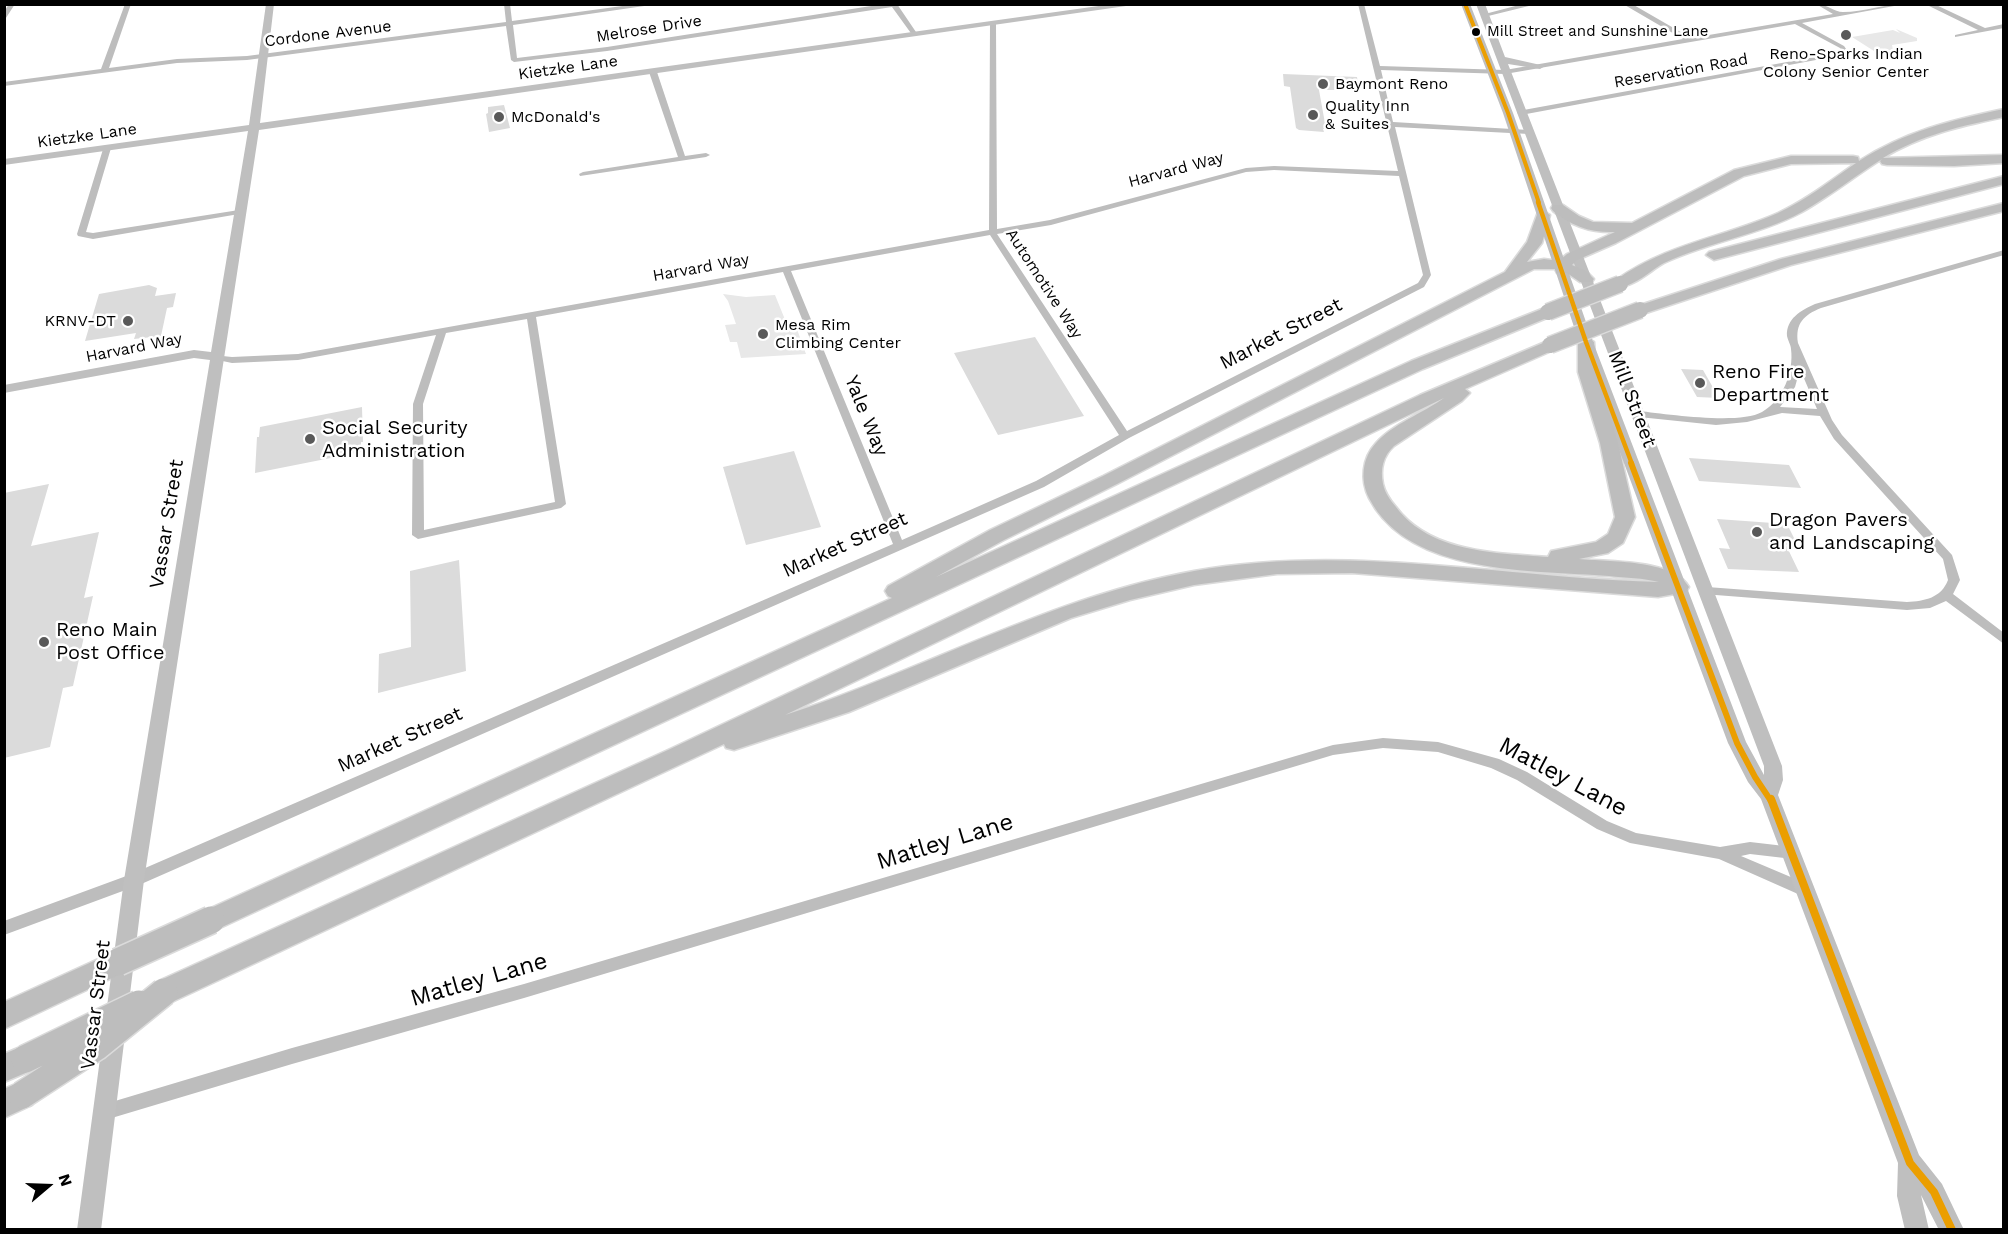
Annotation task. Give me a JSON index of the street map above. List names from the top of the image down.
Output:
{
  "streets": {
    "main road": [
      "Kietzke Lane",
      "Harvard Way",
      "Mill Street",
      "Vassar Street"
    ],
    "street": [
      "Melrose Drive",
      "Cordone Avenue",
      "Reservation Road",
      "Automotive Way",
      "Market Street",
      "Yale Way",
      "Matley Lane"
    ]
  },
  "crossings": [
    ["Melrose Drive", "Cordone Avenue"],
    ["Cordone Avenue", "Vassar Street"],
    ["Kietzke Lane", "Automotive Way"],
    ["Kietzke Lane", "Vassar Street"],
    ["Reservation Road", "Mill Street"],
    ["Harvard Way", "Automotive Way"],
    ["Harvard Way", "Market Street"],
    ["Harvard Way", "Yale Way"],
    ["Harvard Way", "Vassar Street"],
    ["Automotive Way", "Market Street"],
    ["Market Street", "Yale Way"],
    ["Market Street", "Vassar Street"],
    ["Mill Street", "Matley Lane"],
    ["Vassar Street", "Matley Lane"]
  ],
  "places": [
    "Mill Street and Sunshine Lane",
    "Reno-Sparks Indian Colony Senior Center",
    "Baymont Reno",
    "Quality Inn & Suites",
    "McDonald's",
    "KRNV-DT",
    "Mesa Rim Climbing Center",
    "Reno Fire Department",
    "Social Security Administration",
    "Dragon Pavers and Landscaping",
    "Reno Main Post Office"
  ],
  "north": "right"
}
